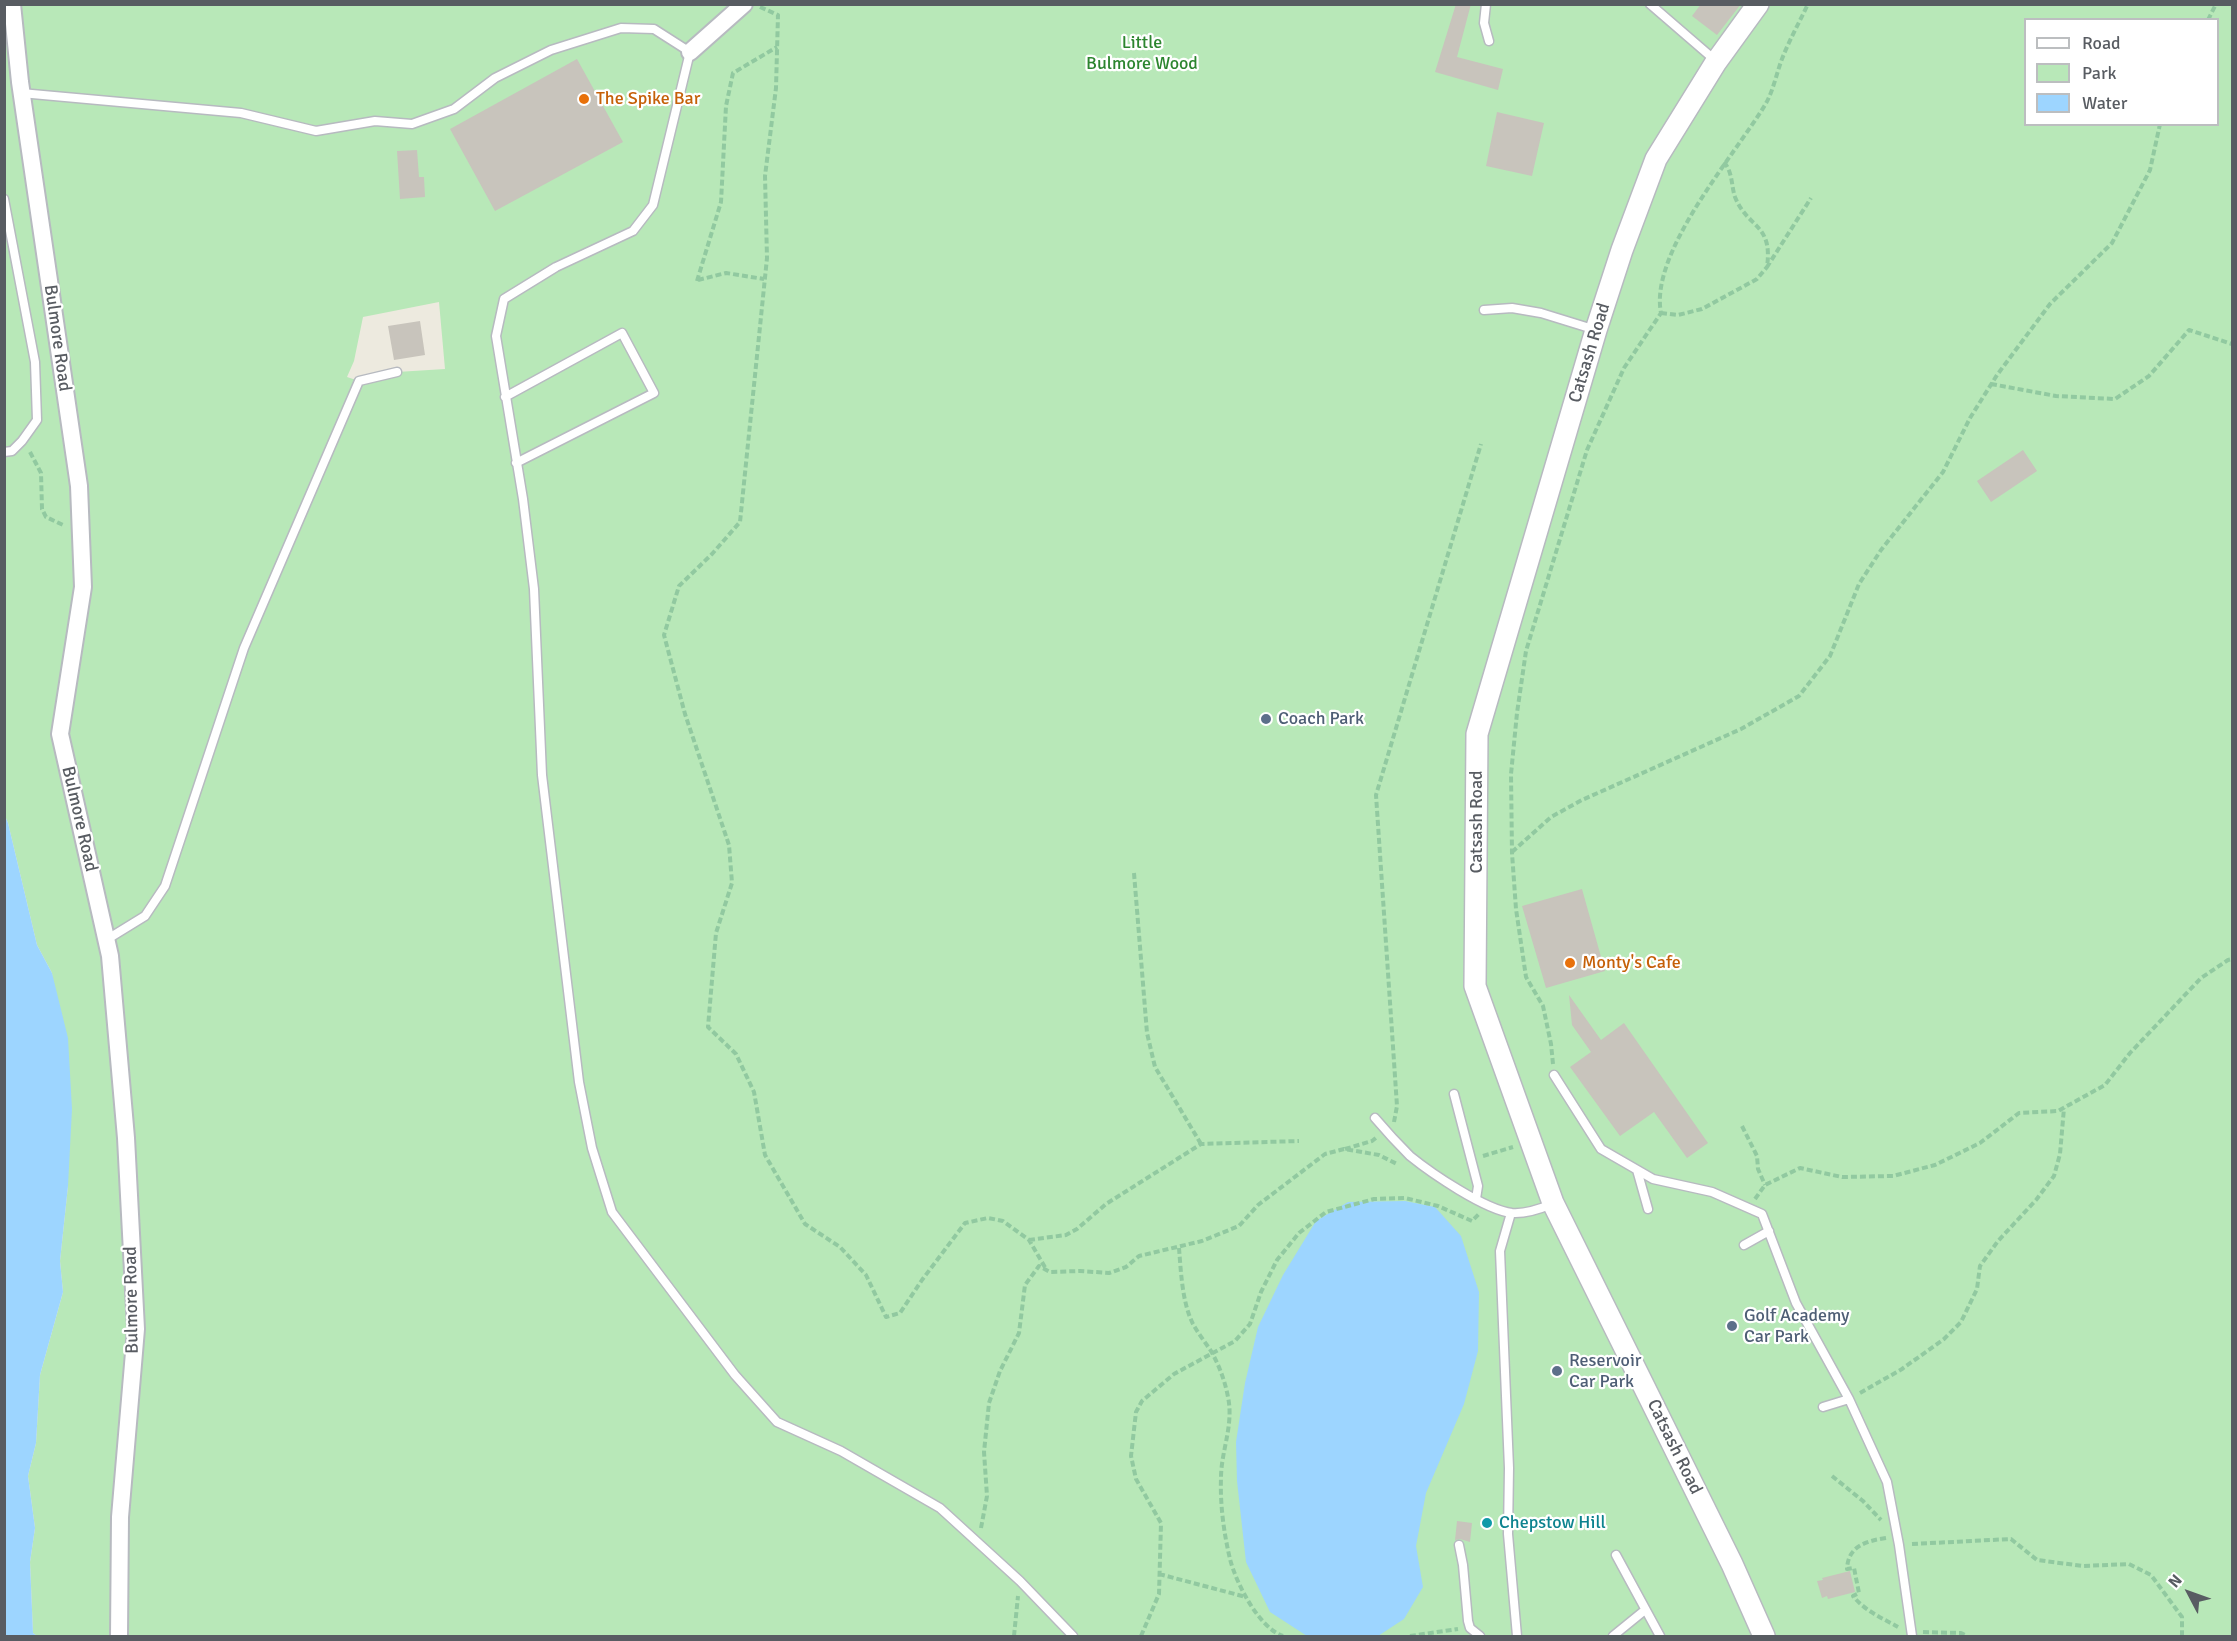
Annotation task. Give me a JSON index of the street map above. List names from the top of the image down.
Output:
{
  "streets": {
    "street": ["Bulmore Road", "Catsash Road"]
  },
  "parks": ["Little Bulmore Wood"],
  "places": [
    "The Spike Bar",
    "Coach Park",
    "Monty's Cafe",
    "Golf Academy Car Park",
    "Reservoir Car Park",
    "Chepstow Hill"
  ],
  "legend": ["Road", "Park", "Water"],
  "north": "top left"
}
